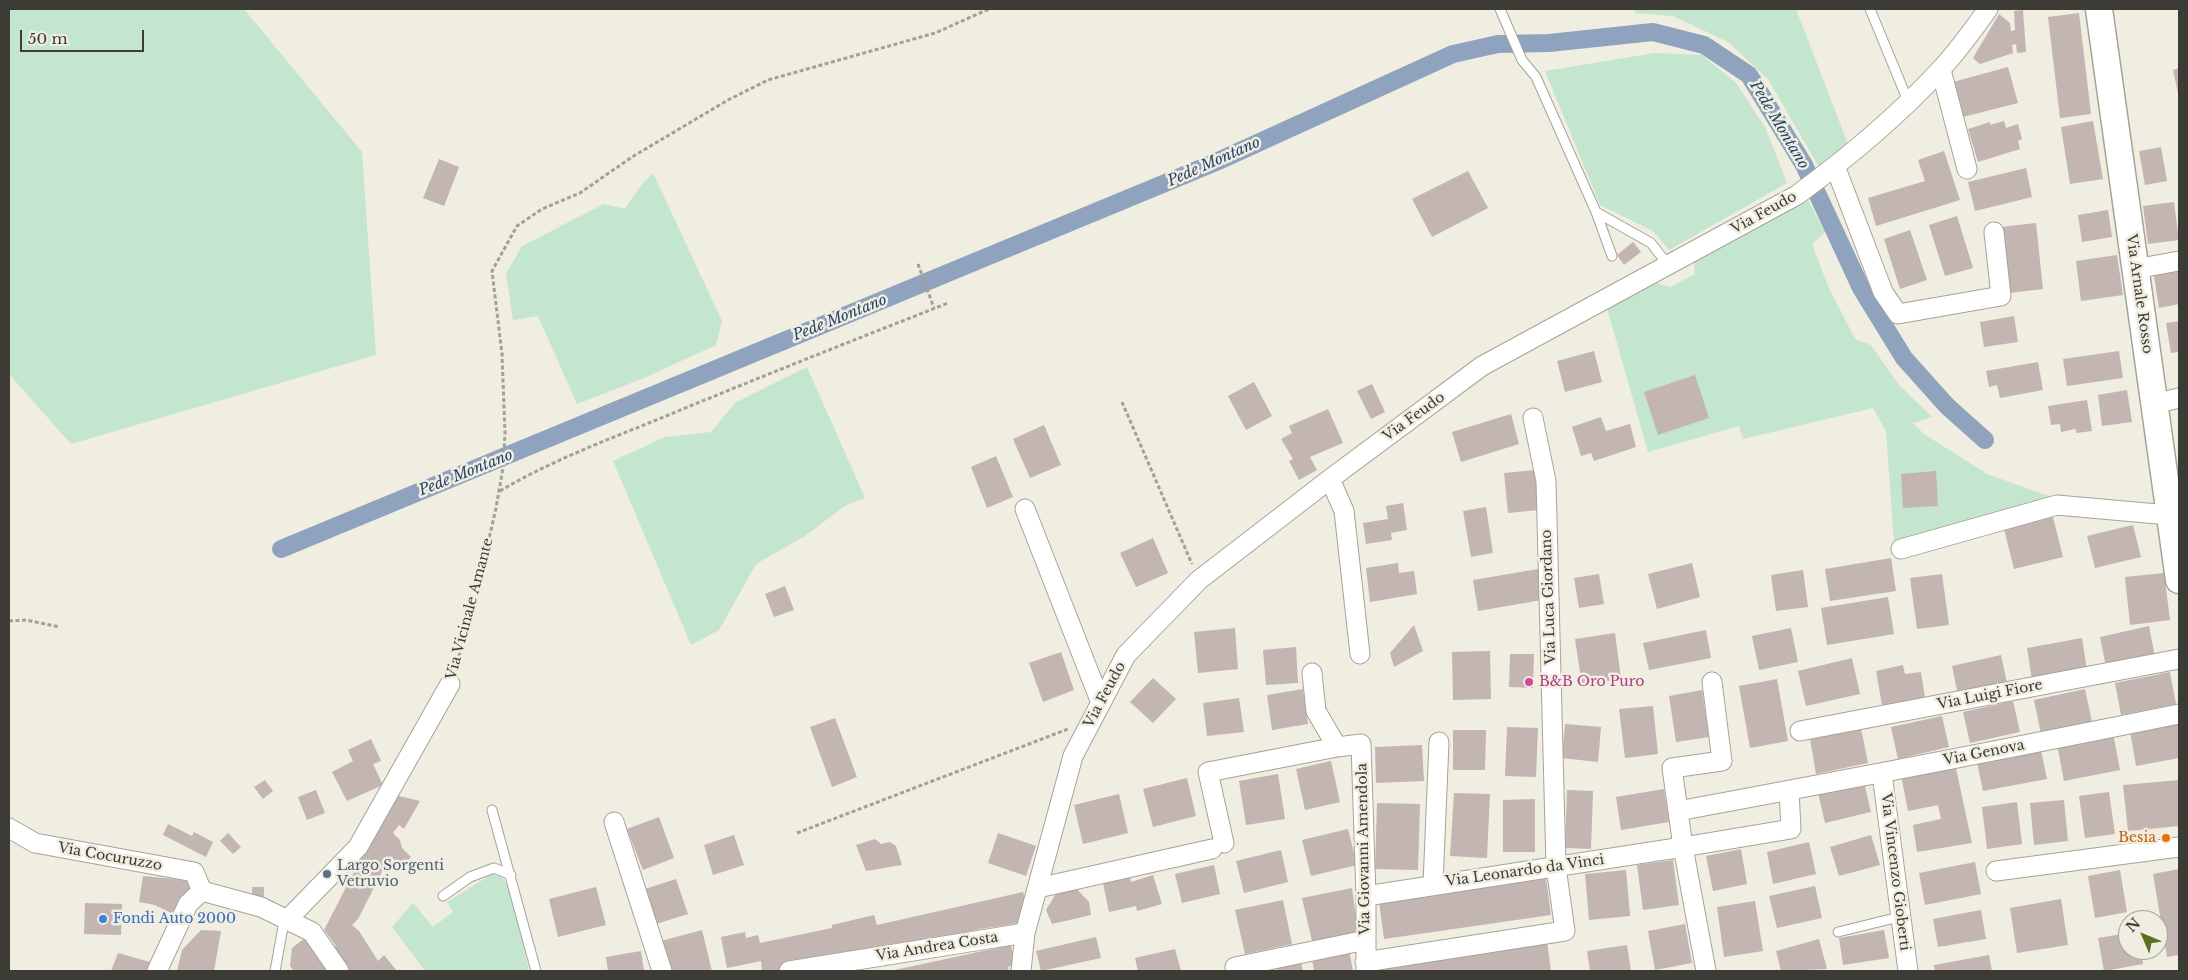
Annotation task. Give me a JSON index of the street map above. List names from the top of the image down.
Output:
{
  "streets": {
    "street": [
      "Via Feudo",
      "Via Arnale Rosso",
      "Via Luca Giordano",
      "Via Vicinale Amante",
      "Via Luigi Fiore",
      "Via Genova",
      "Via Giovanni Amendola",
      "Via Cocuruzzo",
      "Via Leonardo da Vinci",
      "Via Vincenzo Gioberti",
      "Via Andrea Costa"
    ]
  },
  "crossings": [
    ["Via Feudo", "Via Giovanni Amendola"],
    ["Via Feudo", "Via Andrea Costa"],
    ["Via Luca Giordano", "Via Giovanni Amendola"],
    ["Via Luca Giordano", "Via Leonardo da Vinci"],
    ["Via Genova", "Via Leonardo da Vinci"],
    ["Via Genova", "Via Vincenzo Gioberti"],
    ["Via Giovanni Amendola", "Via Leonardo da Vinci"]
  ],
  "water": ["Pede Montano"],
  "places": [
    "B&B Oro Puro",
    "Besia",
    "Largo Sorgenti Vetruvio",
    "Fondi Auto 2000"
  ],
  "scale_bar": "50 m",
  "north": "top left"
}
